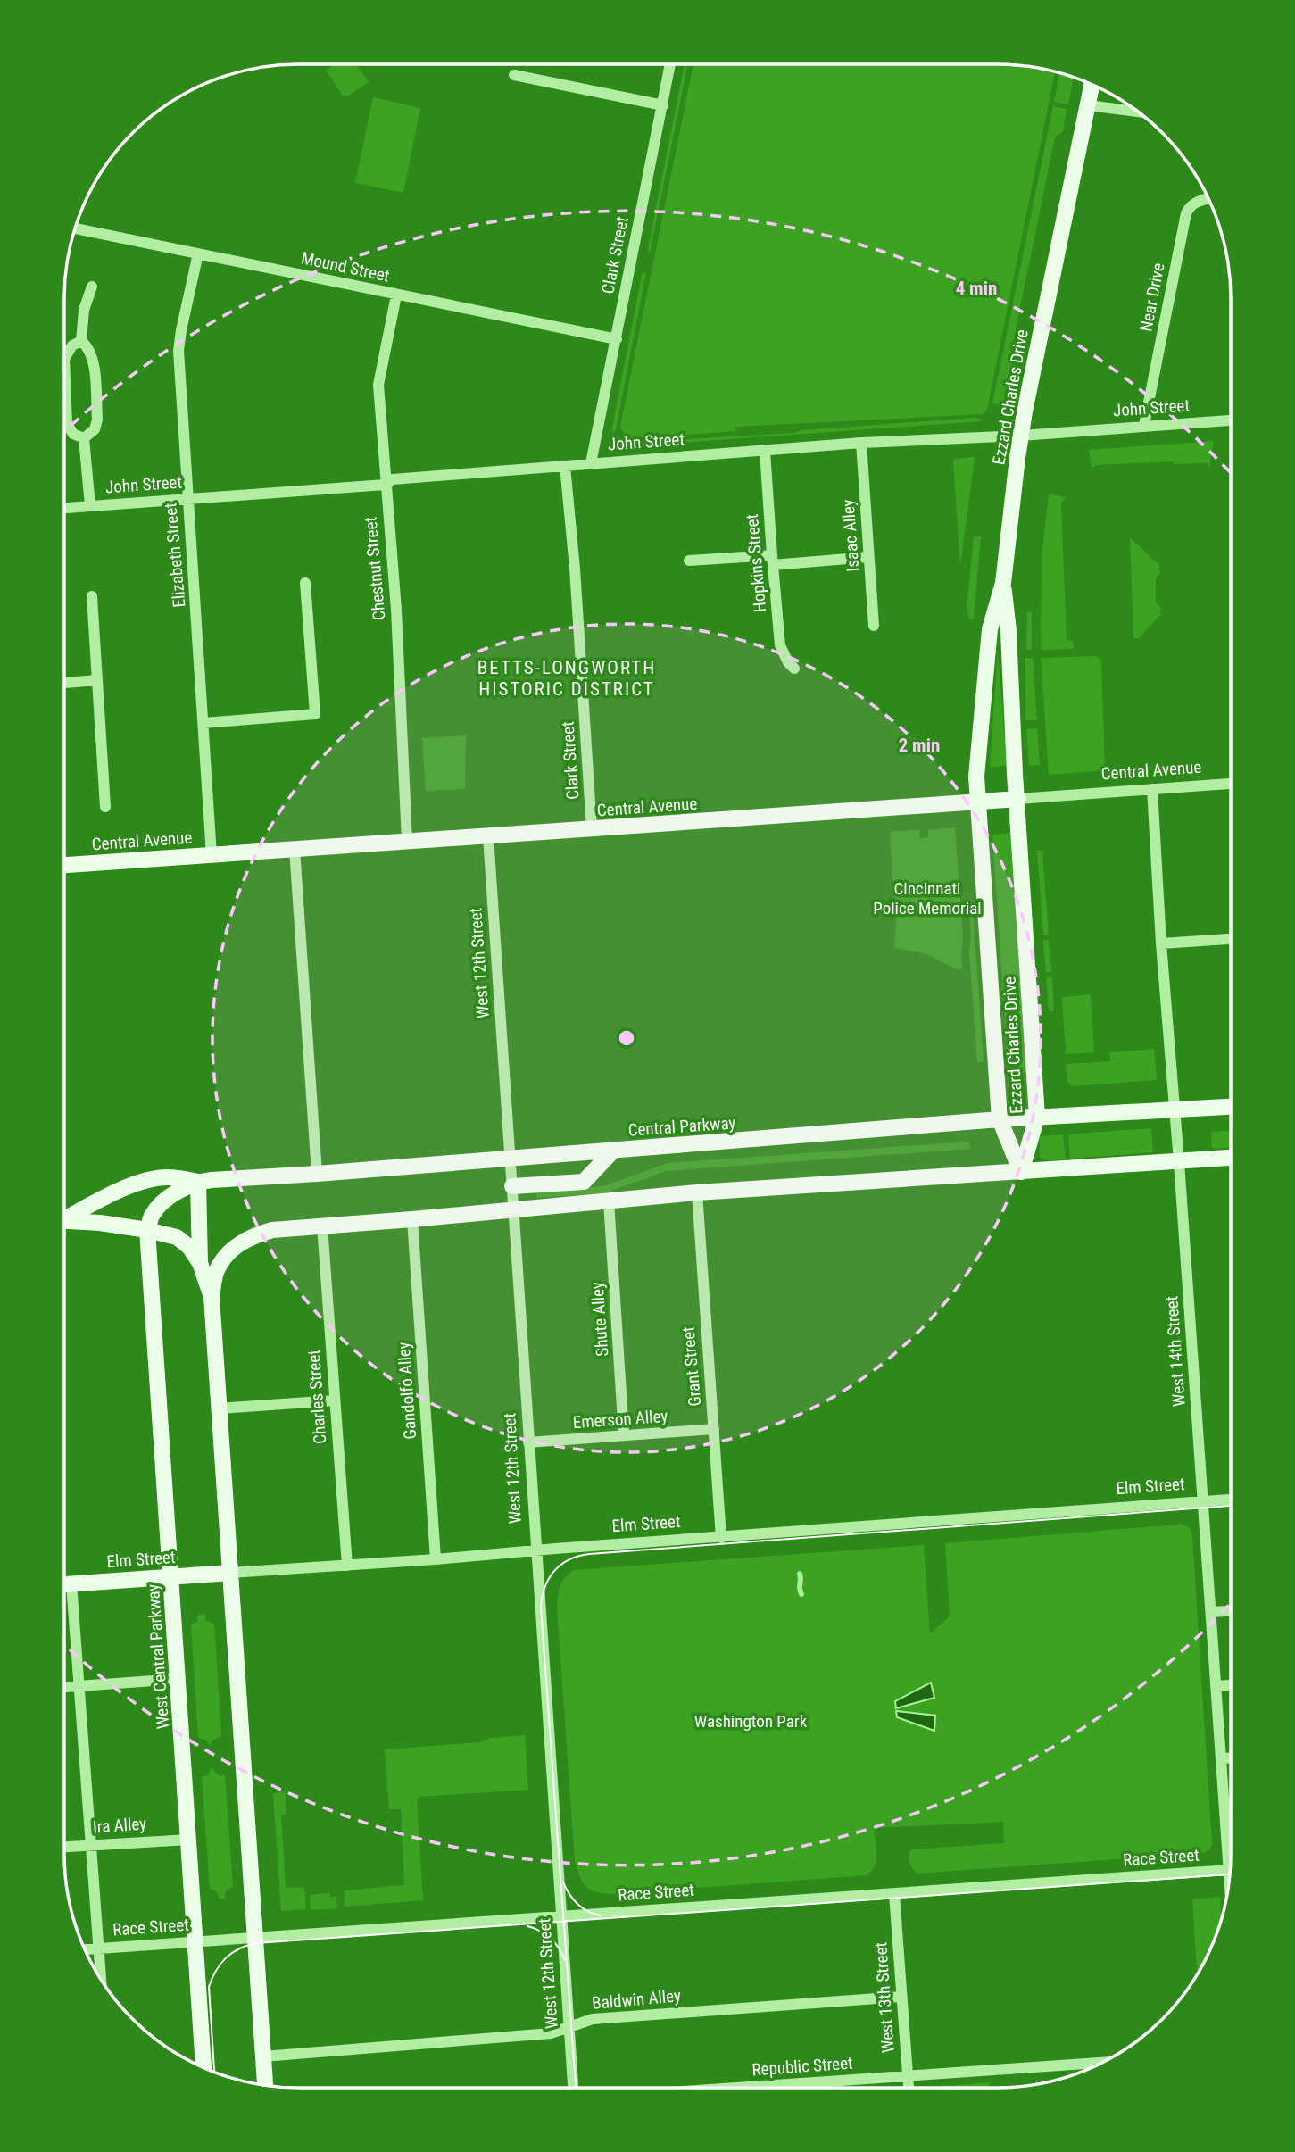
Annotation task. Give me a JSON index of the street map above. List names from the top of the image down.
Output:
{
  "streets": {
    "main road": [
      "Ezzard Charles Drive",
      "Central Avenue",
      "Central Parkway",
      "Elm Street",
      "West Central Parkway"
    ],
    "street": [
      "Clark Street",
      "Mound Street",
      "Near Drive",
      "John Street",
      "Isaac Alley",
      "Elizabeth Street",
      "Hopkins Street",
      "Chestnut Street",
      "West 12th Street",
      "Shute Alley",
      "West 14th Street",
      "Grant Street",
      "Gandolfo Alley",
      "Charles Street",
      "Emerson Alley",
      "Ira Alley",
      "Race Street",
      "West 13th Street",
      "Baldwin Alley",
      "Republic Street"
    ]
  },
  "crossings": [
    ["Clark Street", "Mound Street"],
    ["Clark Street", "John Street"],
    ["Clark Street", "Central Avenue"],
    ["Mound Street", "Elizabeth Street"],
    ["Mound Street", "Chestnut Street"],
    ["Near Drive", "John Street"],
    ["Ezzard Charles Drive", "John Street"],
    ["Ezzard Charles Drive", "Central Avenue"],
    ["Ezzard Charles Drive", "Central Parkway"],
    ["John Street", "Isaac Alley"],
    ["John Street", "Elizabeth Street"],
    ["John Street", "Hopkins Street"],
    ["John Street", "Chestnut Street"],
    ["Elizabeth Street", "Central Avenue"],
    ["Chestnut Street", "Central Avenue"],
    ["Central Avenue", "West 12th Street"],
    ["Central Avenue", "West 14th Street"],
    ["West 12th Street", "Central Parkway"],
    ["West 12th Street", "Emerson Alley"],
    ["West 12th Street", "Elm Street"],
    ["West 12th Street", "Race Street"],
    ["West 12th Street", "Baldwin Alley"],
    ["Central Parkway", "West 14th Street"],
    ["Central Parkway", "West Central Parkway"],
    ["Shute Alley", "Emerson Alley"],
    ["West 14th Street", "Elm Street"],
    ["West 14th Street", "Race Street"],
    ["Grant Street", "Emerson Alley"],
    ["Grant Street", "Elm Street"],
    ["Gandolfo Alley", "Elm Street"],
    ["Charles Street", "Elm Street"],
    ["Elm Street", "West Central Parkway"],
    ["West Central Parkway", "Ira Alley"],
    ["West Central Parkway", "Race Street"],
    ["Race Street", "West 13th Street"],
    ["West 13th Street", "Baldwin Alley"],
    ["West 13th Street", "Republic Street"]
  ],
  "districts": ["BETTS-LONGWORTH HISTORIC DISTRICT"],
  "parks": ["Cincinnati Police Memorial", "Washington Park"],
  "rings": ["4 min", "2 min"]
}
